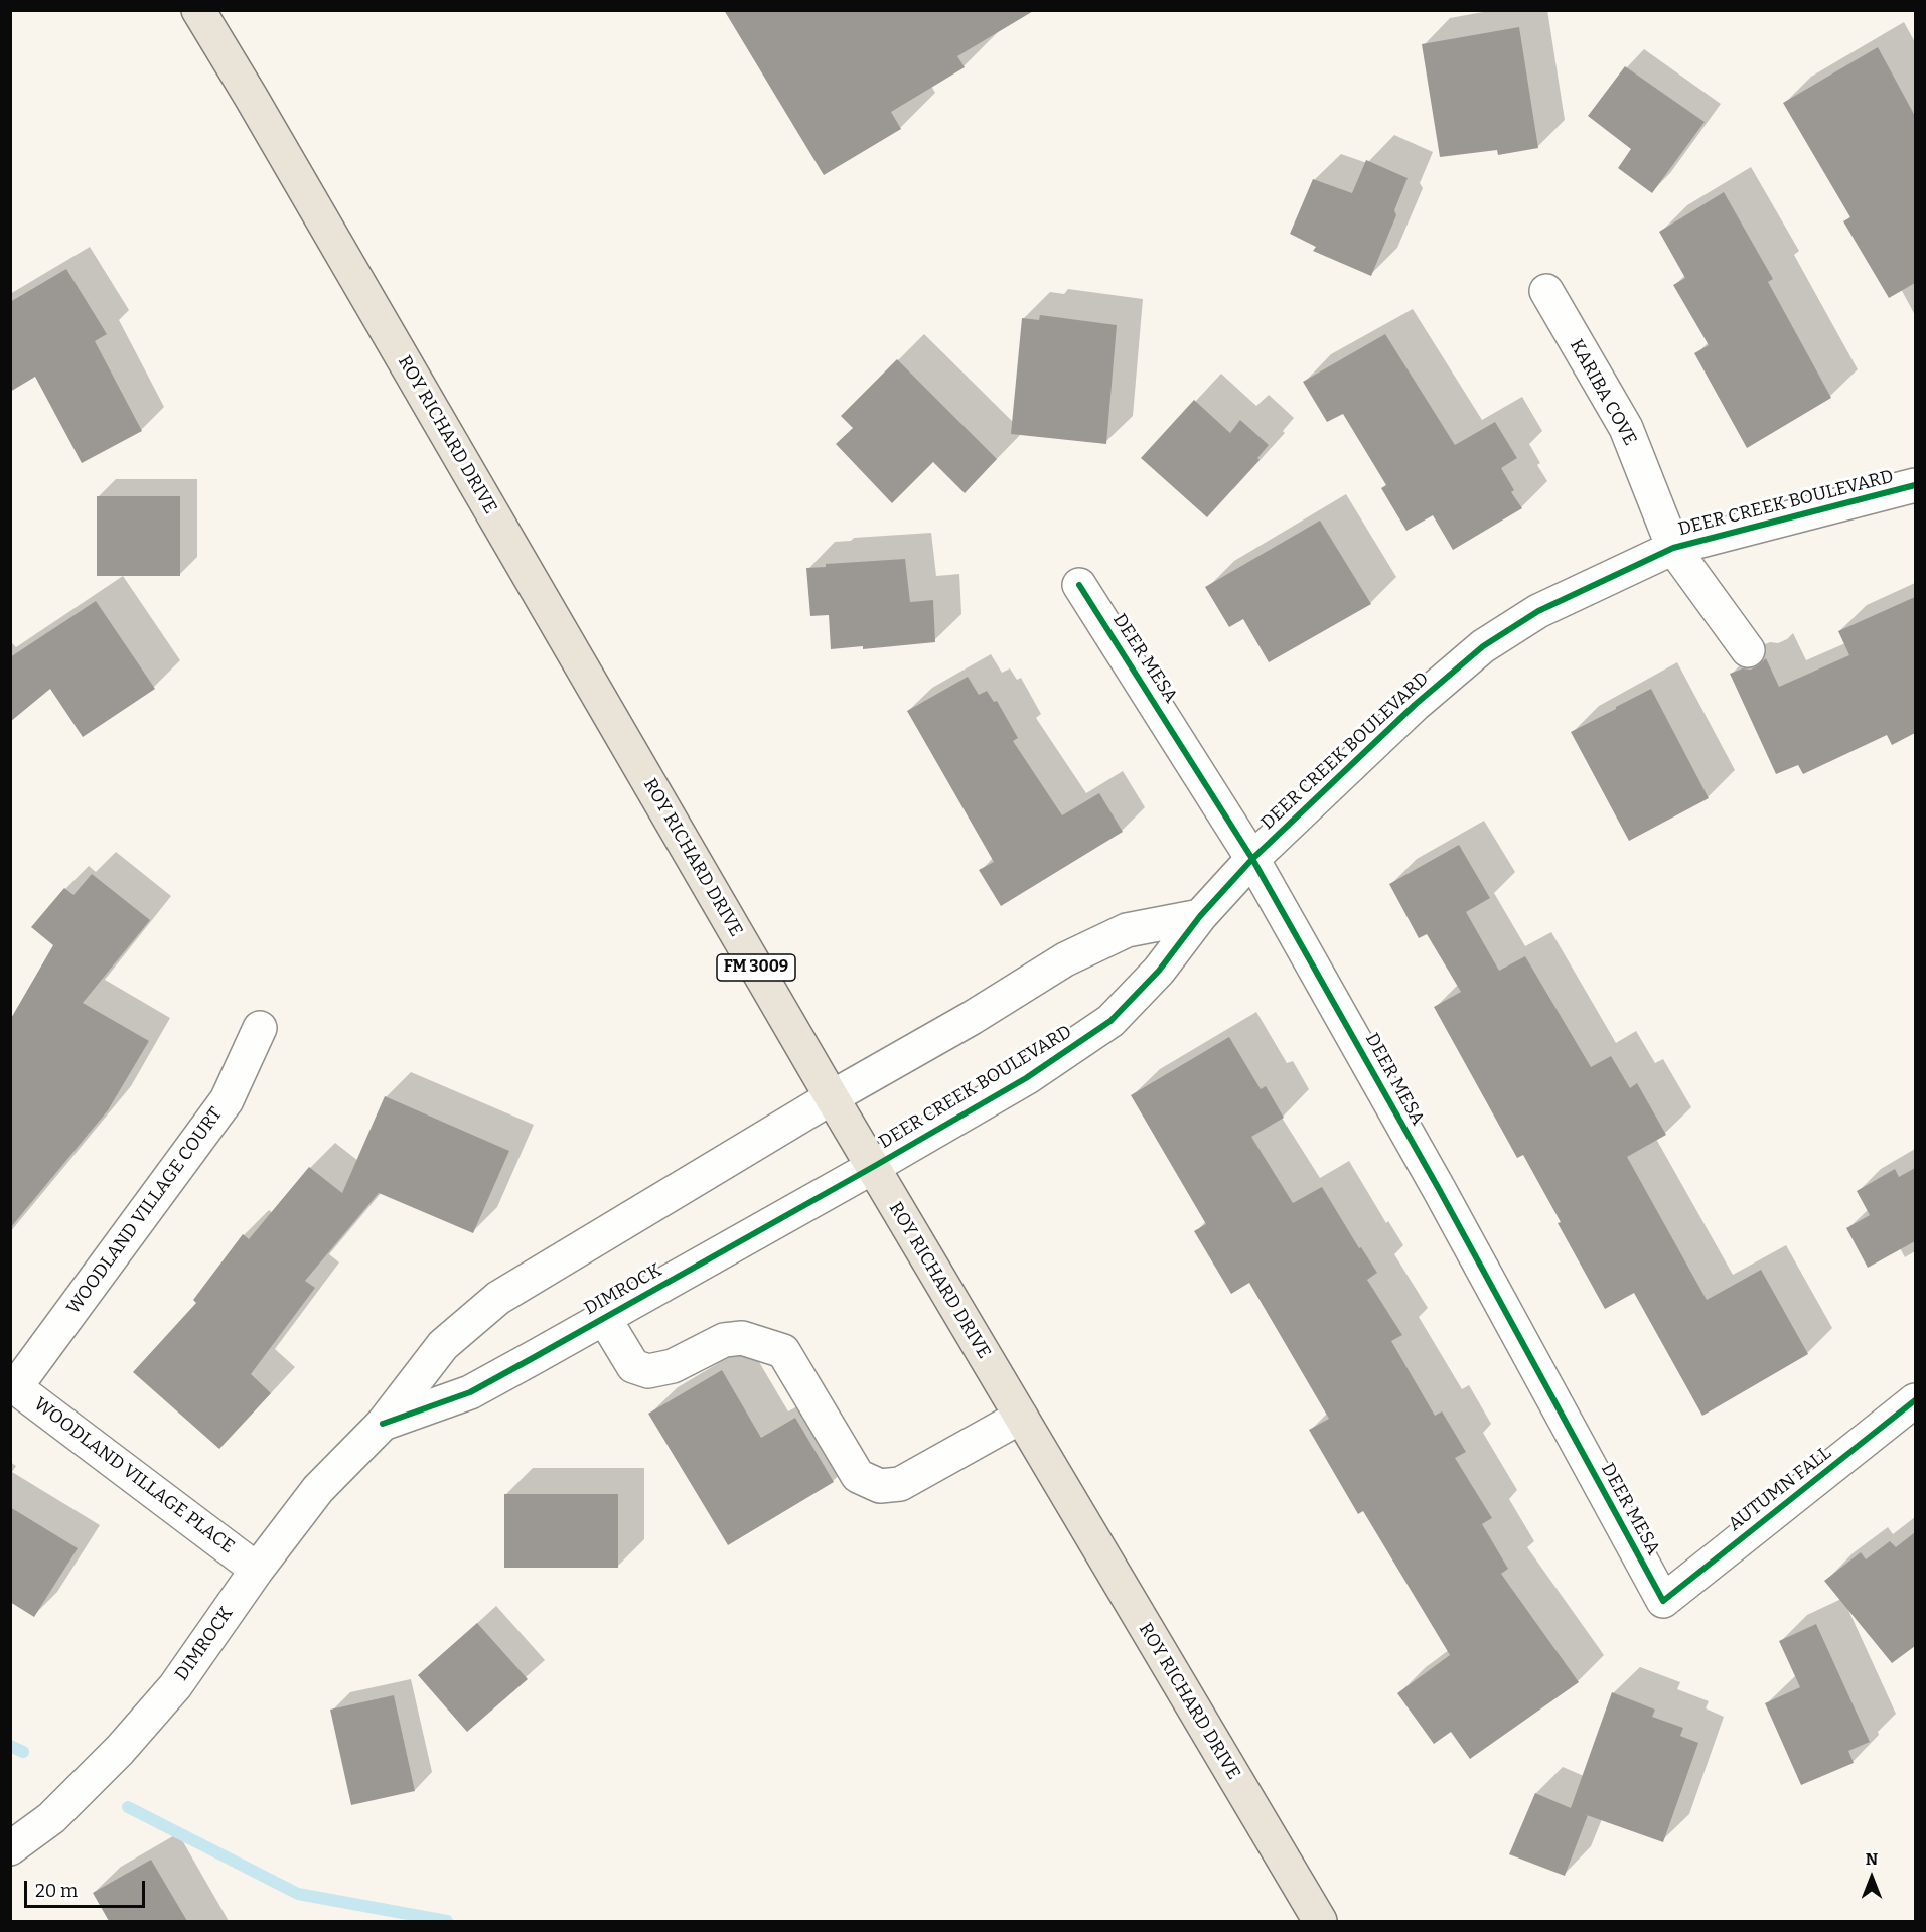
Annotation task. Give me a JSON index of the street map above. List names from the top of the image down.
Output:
{
  "streets": {
    "main road": ["ROY RICHARD DRIVE", "FM 3009"],
    "street": [
      "KARIBA COVE",
      "DEER CREEK BOULEVARD",
      "DEER MESA",
      "WOODLAND VILLAGE COURT",
      "DIMROCK",
      "WOODLAND VILLAGE PLACE",
      "AUTUMN FALL"
    ]
  },
  "crossings": [
    ["KARIBA COVE", "DEER CREEK BOULEVARD"],
    ["ROY RICHARD DRIVE", "DEER CREEK BOULEVARD"],
    ["ROY RICHARD DRIVE", "DIMROCK"],
    ["DEER CREEK BOULEVARD", "DEER MESA"],
    ["DEER CREEK BOULEVARD", "DIMROCK"],
    ["DEER MESA", "AUTUMN FALL"],
    ["WOODLAND VILLAGE COURT", "WOODLAND VILLAGE PLACE"],
    ["DIMROCK", "WOODLAND VILLAGE PLACE"]
  ],
  "scale_bar": "20 m",
  "north": "top"
}
